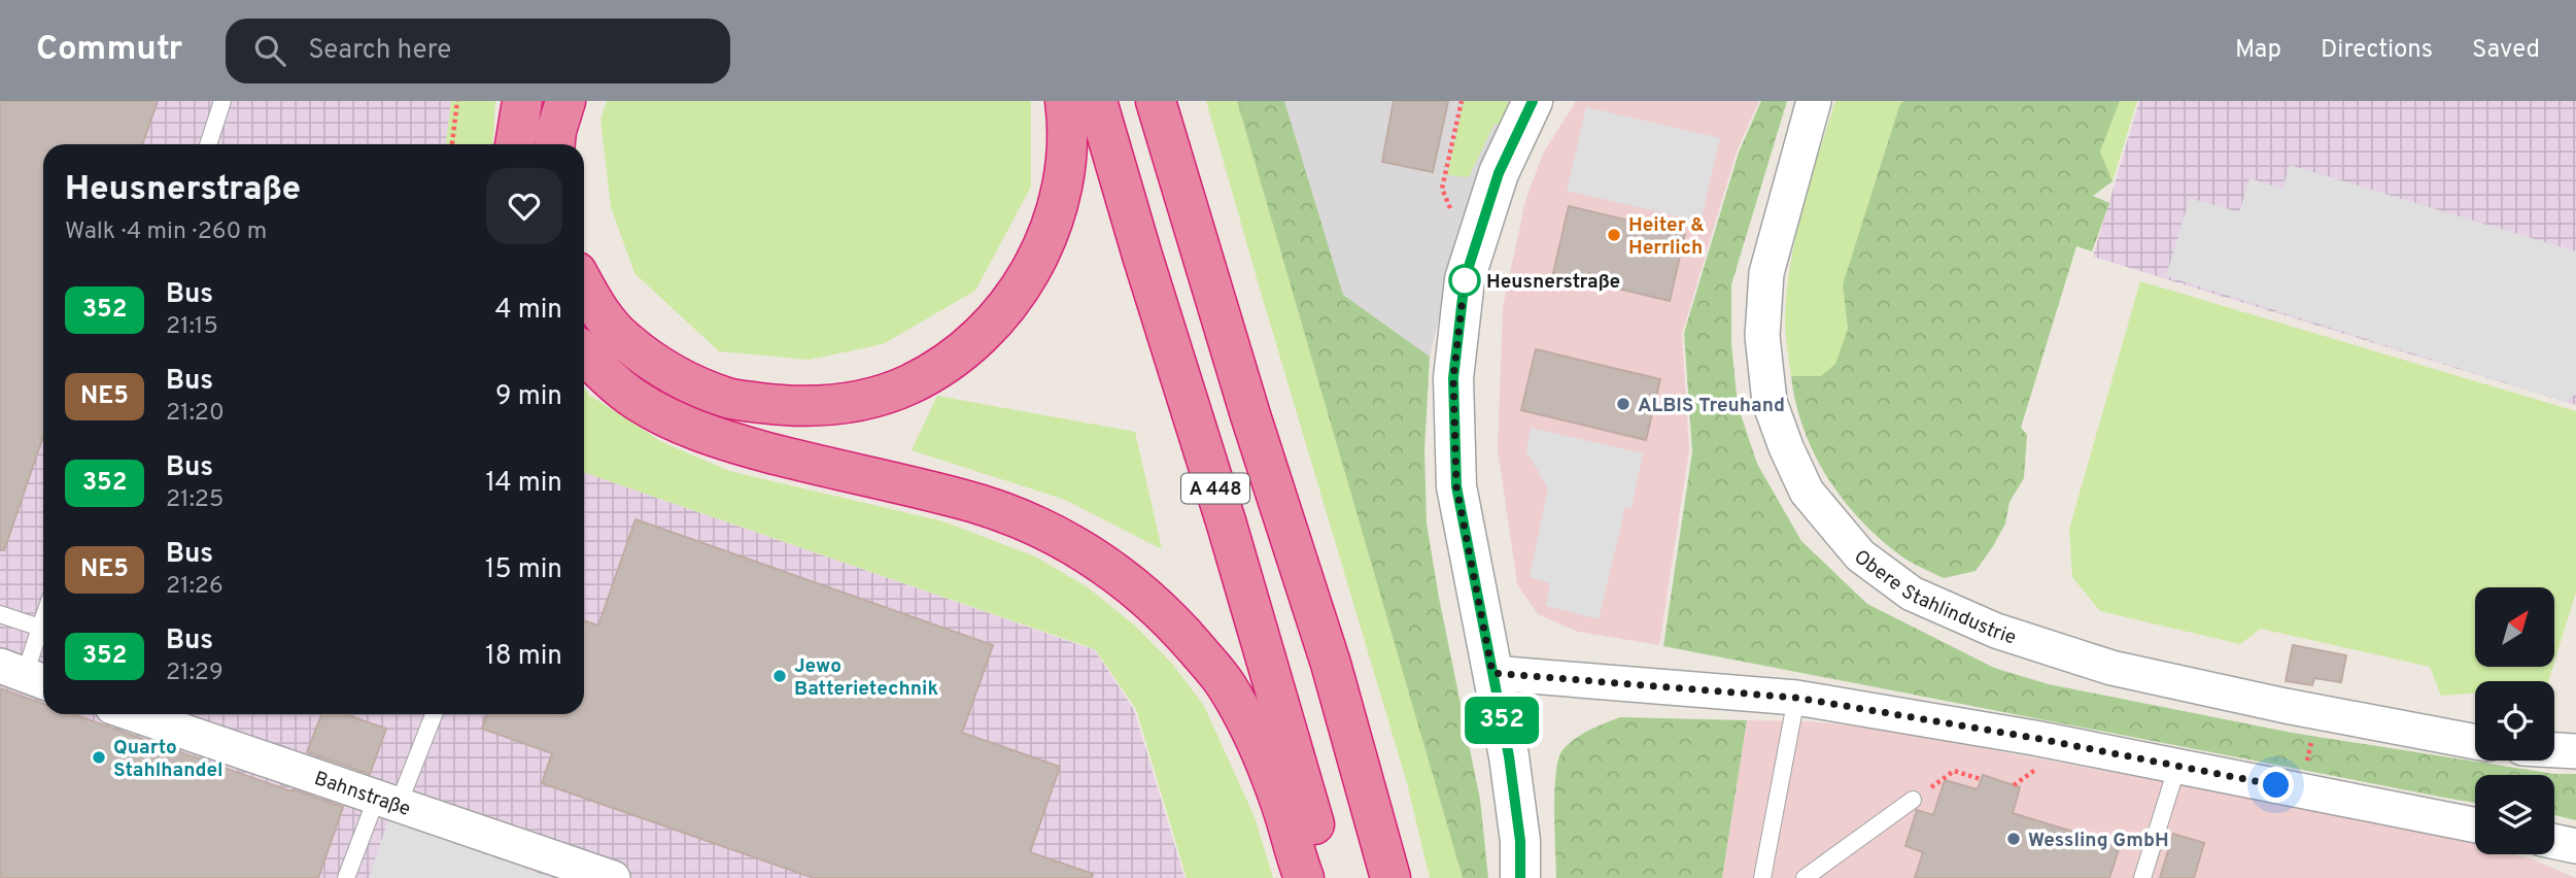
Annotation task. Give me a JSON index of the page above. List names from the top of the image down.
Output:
{
  "streets": {
    "highway": ["A 448"],
    "street": ["Obere Stahlindustrie", "Bahnstraße"]
  },
  "places": [
    "Heiter & Herrlich",
    "Heusnerstraße",
    "ALBIS Treuhand",
    "Jewo Batterietechnik",
    "Quarto Stahlhandel",
    "Wessling GmbH"
  ],
  "lines": ["bus line 352"],
  "north": "top right",
  "page": {
    "header": "Commutr",
    "search": "Search here",
    "nav": ["Map", "Directions", "Saved"],
    "on_map": "352",
    "heading": ["Heusnerstraße", "Walk · 4 min · 260 m"],
    "list": [
      {
        "mark": "352",
        "name": "Bus",
        "note": "21:15",
        "value": "4 min"
      },
      {
        "mark": "NE5",
        "name": "Bus",
        "note": "21:20",
        "value": "9 min"
      },
      {
        "mark": "352",
        "name": "Bus",
        "note": "21:25",
        "value": "14 min"
      },
      {
        "mark": "NE5",
        "name": "Bus",
        "note": "21:26",
        "value": "15 min"
      },
      {
        "mark": "352",
        "name": "Bus",
        "note": "21:29",
        "value": "18 min"
      }
    ]
  }
}
